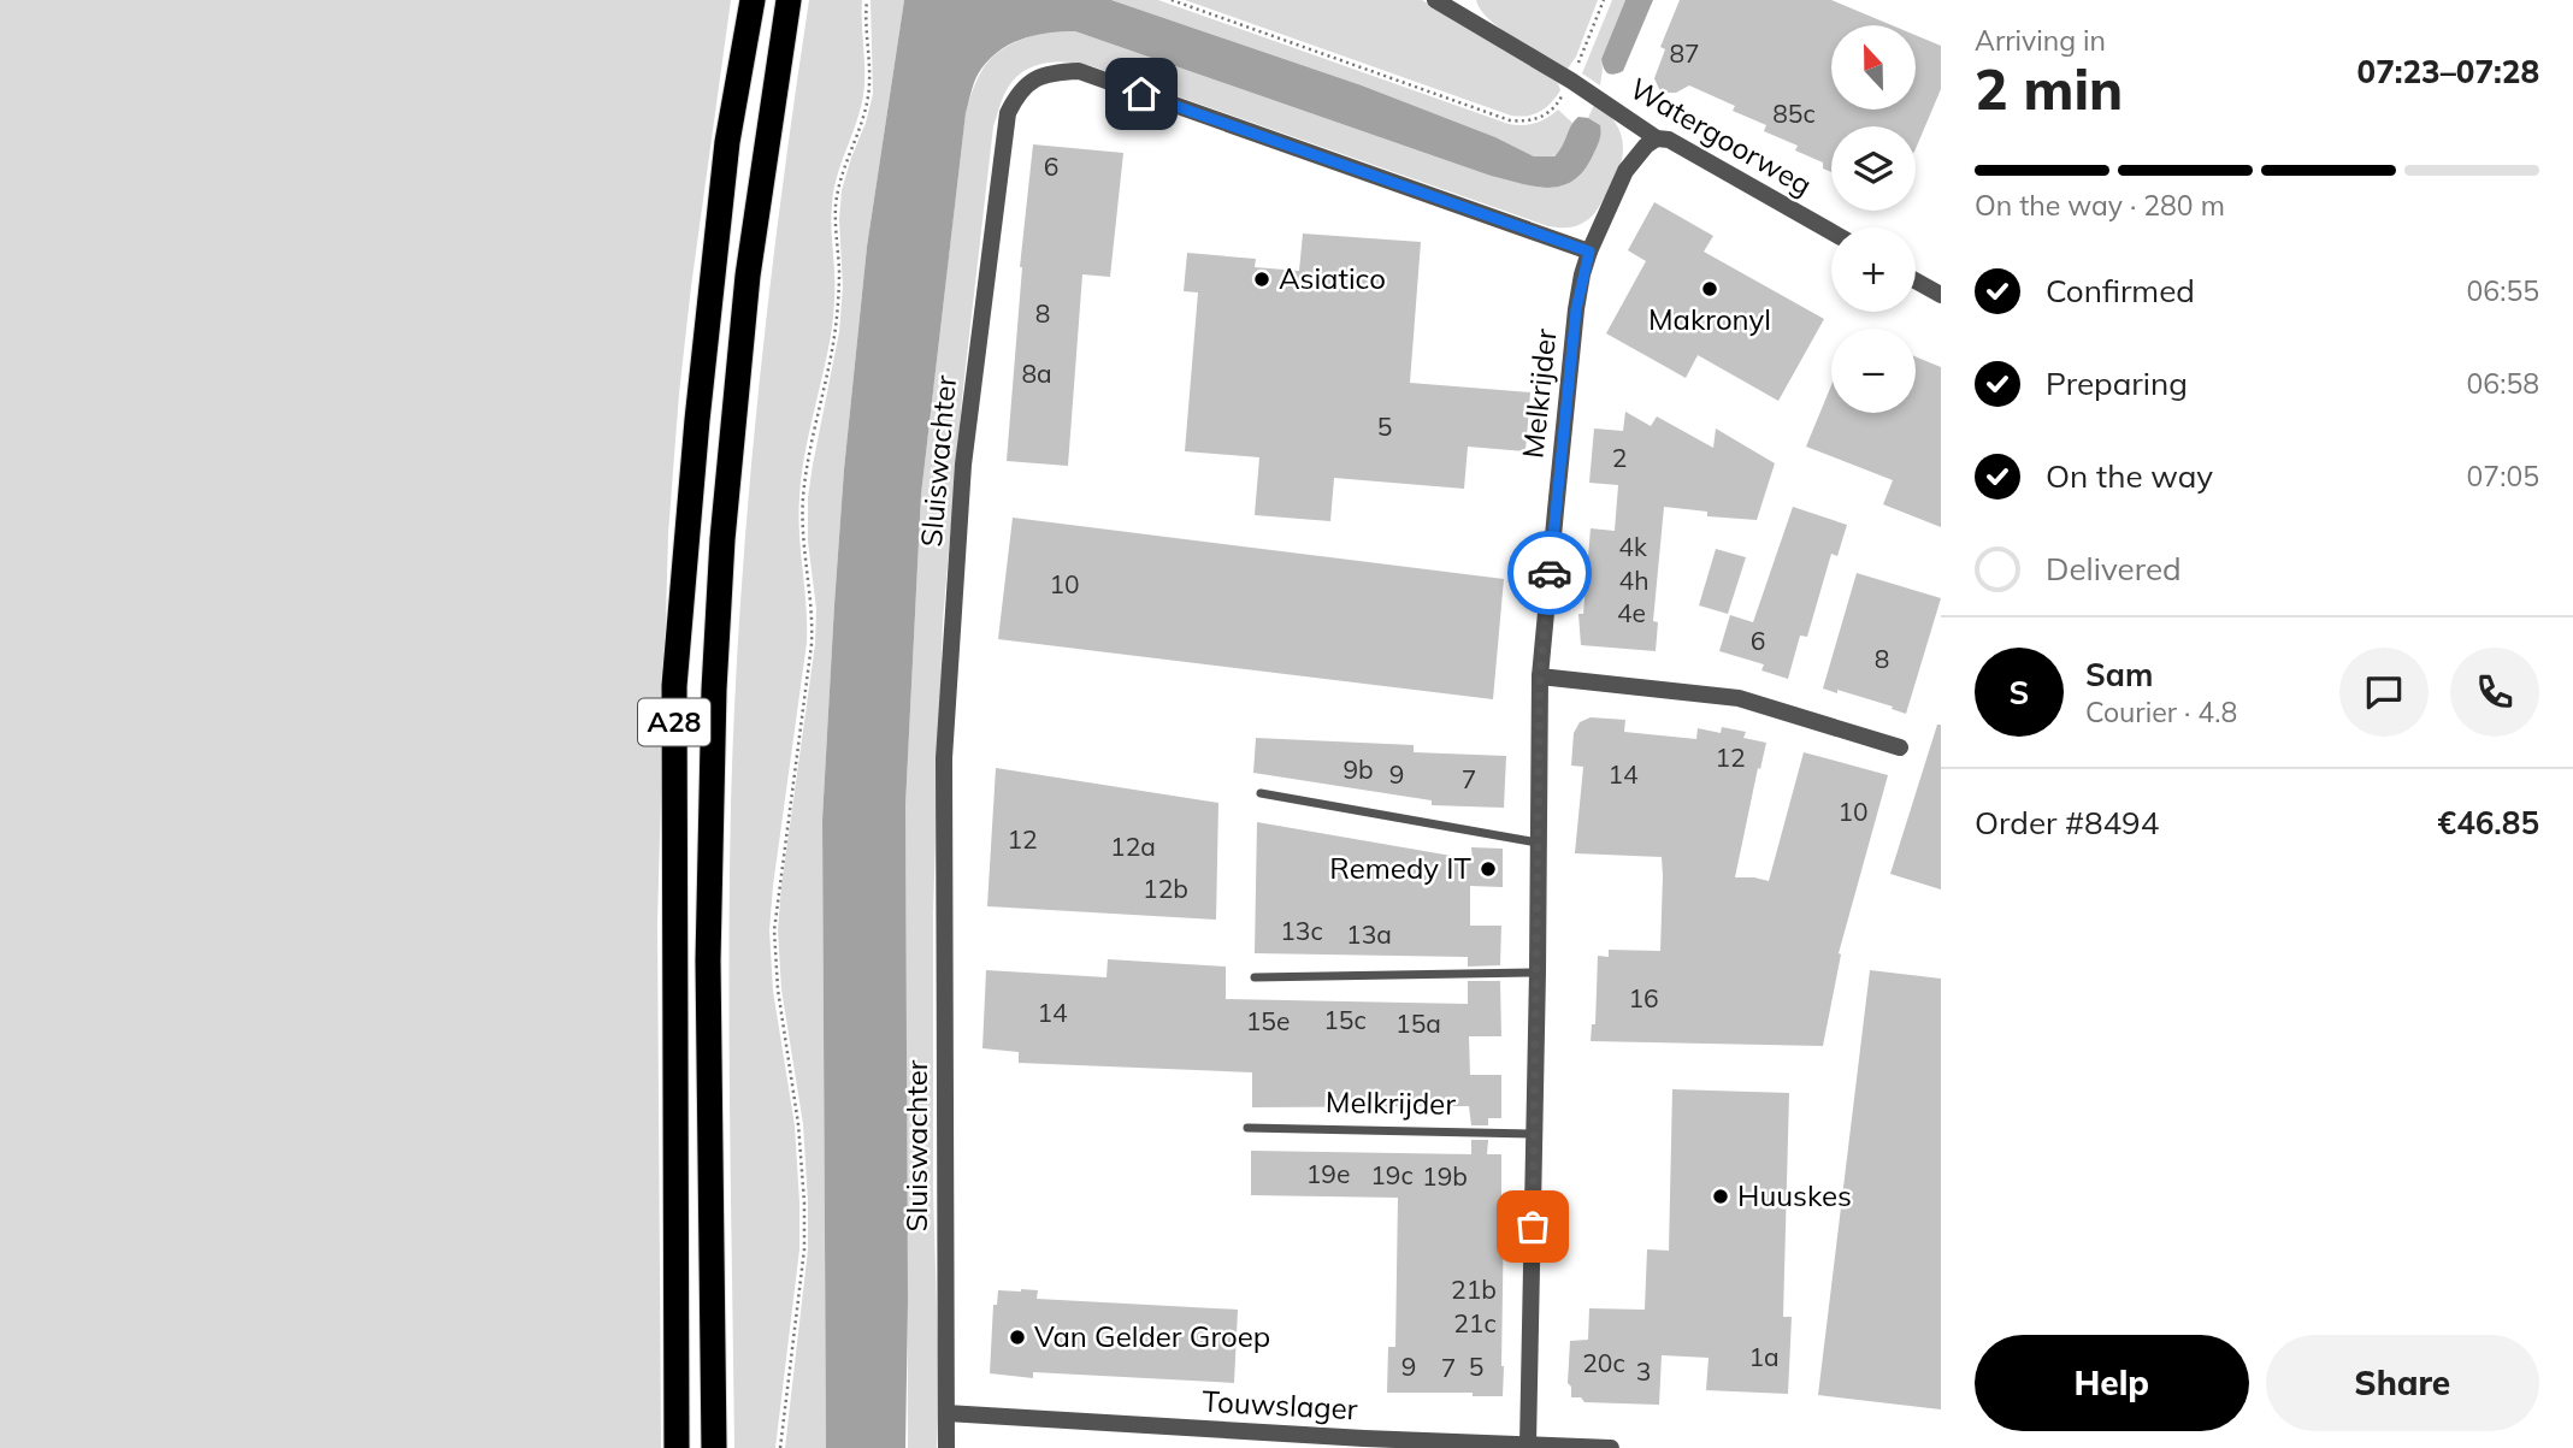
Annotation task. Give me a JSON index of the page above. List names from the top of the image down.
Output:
{
  "streets": {
    "highway": ["A28"],
    "street": [
      "Watergoorweg",
      "Melkrijder",
      "Sluiswachter",
      "Touwslager"
    ]
  },
  "crossings": [
    ["Watergoorweg", "Melkrijder"],
    ["Melkrijder", "Sluiswachter"],
    ["Melkrijder", "Touwslager"],
    ["Sluiswachter", "Touwslager"]
  ],
  "places": [
    "Asiatico",
    "Makronyl",
    "Remedy IT",
    "Huuskes",
    "Van Gelder Groep"
  ],
  "house_numbers": [
    "87",
    "85c",
    "6",
    "8",
    "8a",
    "5",
    "2",
    "4k",
    "4h",
    "10",
    "4e",
    "6",
    "8",
    "12",
    "9b",
    "9",
    "14",
    "7",
    "10",
    "12",
    "12a",
    "12b",
    "13c",
    "13a",
    "16",
    "14",
    "15c",
    "15e",
    "15a",
    "19e",
    "19c",
    "19b",
    "21b",
    "21c",
    "1a",
    "20c",
    "9",
    "5",
    "7",
    "3"
  ],
  "north": "top",
  "page": {
    "heading": ["2 min", "Arriving in", "07:23–07:28"],
    "panel": [
      "Sam",
      "Courier · 4.8",
      "Order #8494",
      "€46.85"
    ],
    "map_buttons": ["+", "−"],
    "bar": "On the way · 280 m",
    "list": [
      ["Confirmed", "06:55"],
      ["Preparing", "06:58"],
      ["On the way", "07:05"],
      "Delivered"
    ],
    "round": "S",
    "buttons": ["Help", "Share"]
  }
}
